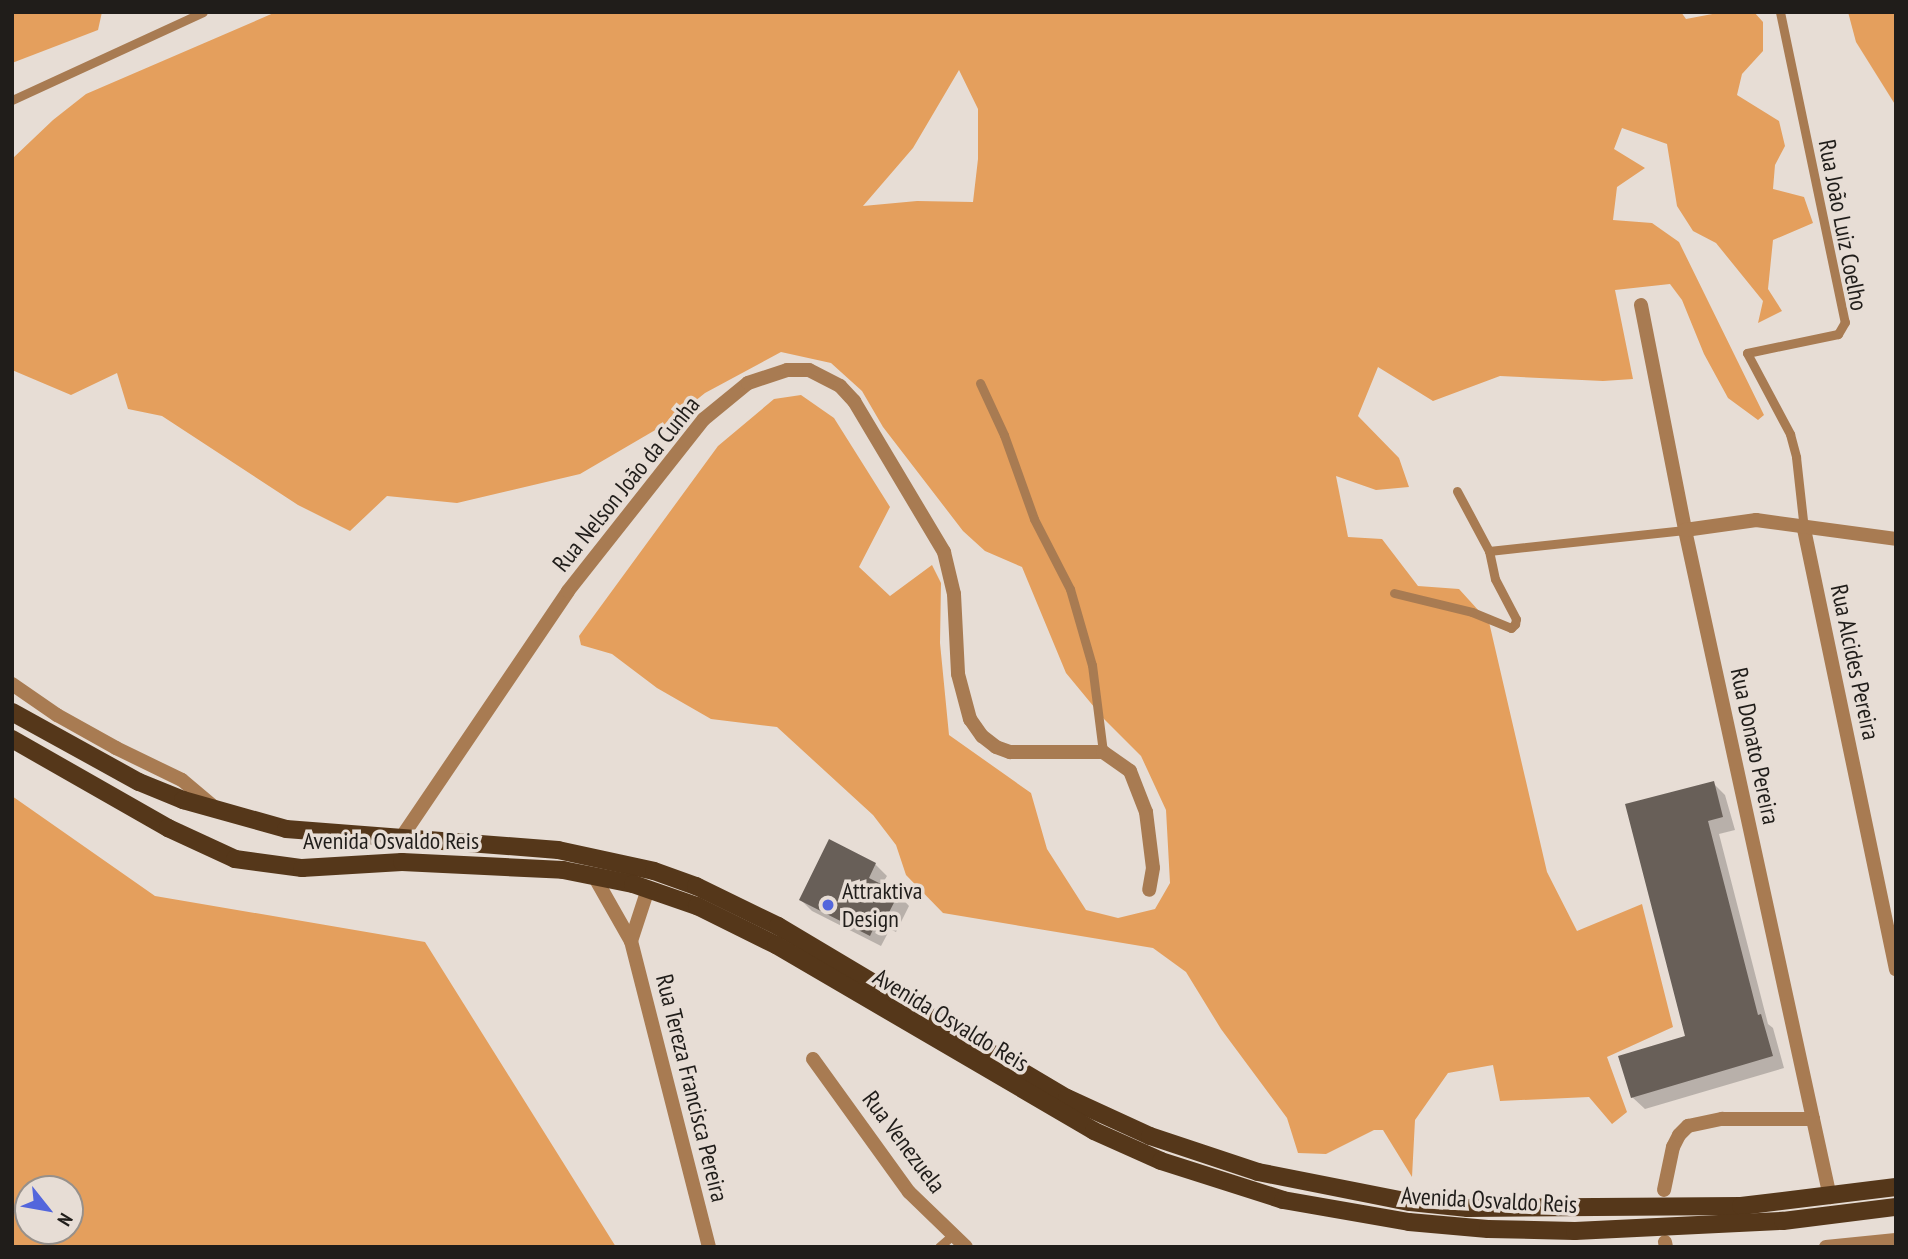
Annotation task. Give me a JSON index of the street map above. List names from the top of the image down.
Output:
{
  "streets": {
    "main road": ["Avenida Osvaldo Reis"],
    "street": [
      "Rua Nelson João da Cunha",
      "Rua Alcides Pereira",
      "Rua Donato Pereira",
      "Rua Tereza Francisca Pereira",
      "Rua Venezuela"
    ],
    "lane": ["Rua João Luiz Coelho"]
  },
  "crossings": [
    ["Rua João Luiz Coelho", "Rua Alcides Pereira"],
    ["Rua Nelson João da Cunha", "Avenida Osvaldo Reis"],
    ["Rua Donato Pereira", "Avenida Osvaldo Reis"],
    ["Avenida Osvaldo Reis", "Rua Tereza Francisca Pereira"]
  ],
  "places": ["Attraktiva Design"],
  "north": "bottom right"
}
